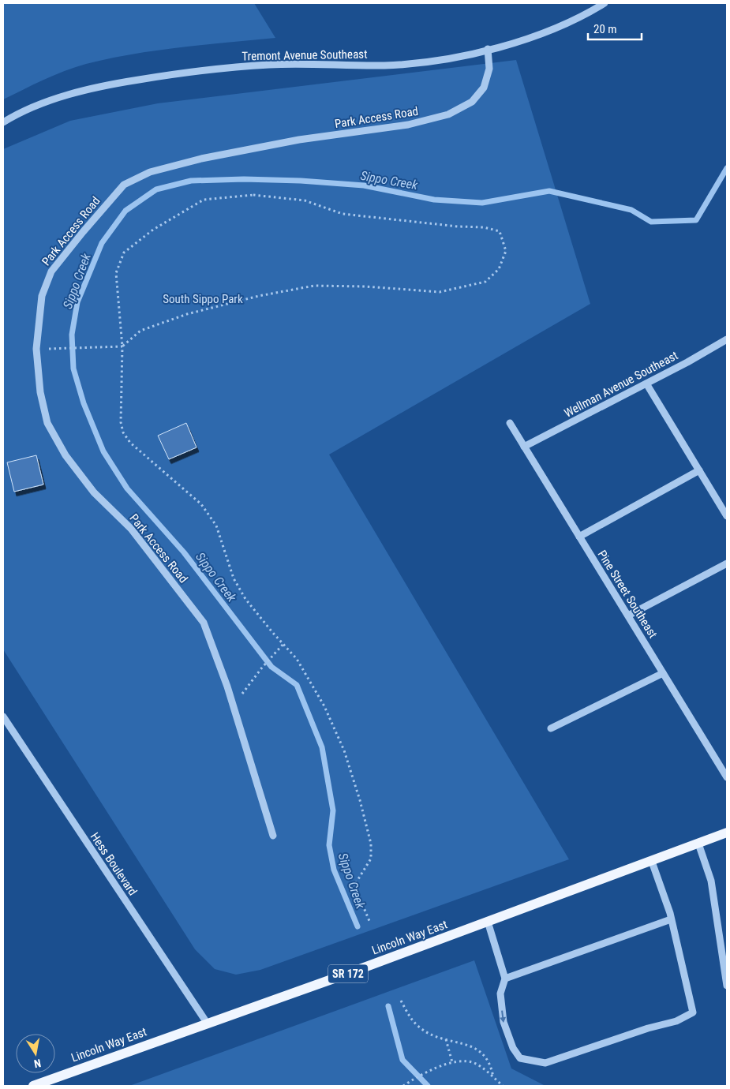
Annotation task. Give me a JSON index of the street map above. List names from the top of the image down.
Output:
{
  "streets": {
    "main road": ["Lincoln Way East", "SR 172"],
    "street": [
      "Tremont Avenue Southeast",
      "Park Access Road",
      "Wellman Avenue Southeast",
      "Pine Street Southeast",
      "Hess Boulevard"
    ]
  },
  "crossings": [
    ["Tremont Avenue Southeast", "Park Access Road"],
    ["Wellman Avenue Southeast", "Pine Street Southeast"],
    ["Hess Boulevard", "Lincoln Way East"]
  ],
  "water": ["Sippo Creek"],
  "parks": ["South Sippo Park"],
  "scale_bar": "20 m",
  "north": "bottom"
}
